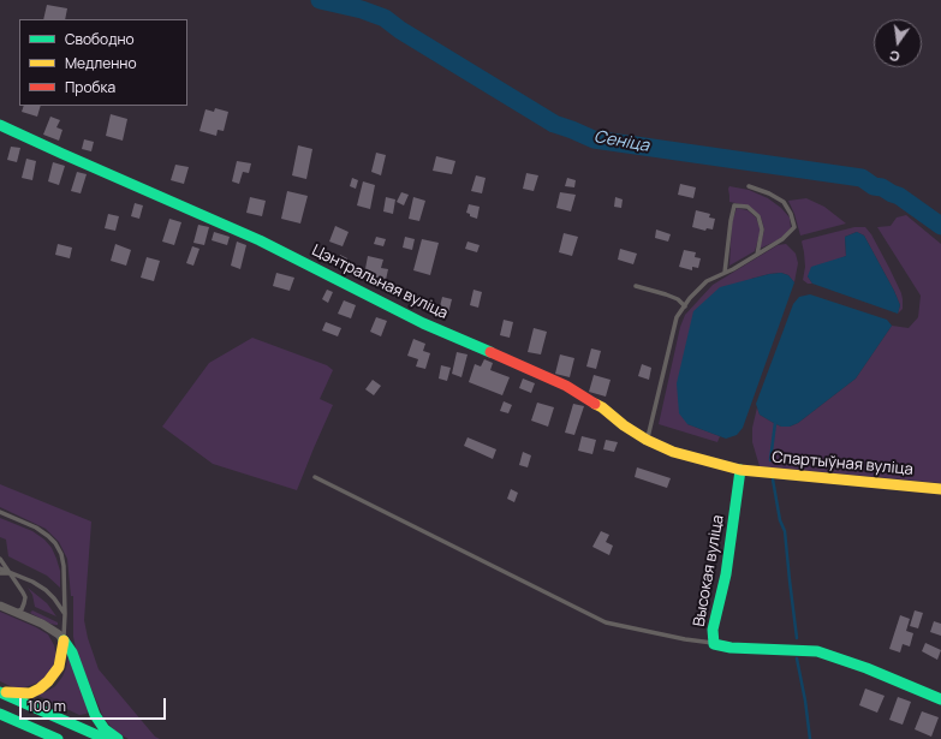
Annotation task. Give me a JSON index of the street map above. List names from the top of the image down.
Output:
{
  "streets": {
    "main road": ["Цэнтральная вуліца", "Спартыўная вуліца", "Высокая вуліца"]
  },
  "crossings": [
    ["Цэнтральная вуліца", "Спартыўная вуліца"],
    ["Цэнтральная вуліца", "Высокая вуліца"],
    ["Спартыўная вуліца", "Высокая вуліца"]
  ],
  "water": ["Сеніца"],
  "legend": ["Свободно", "Медленно", "Пробка"],
  "scale_bar": "100 m",
  "north": "bottom"
}
